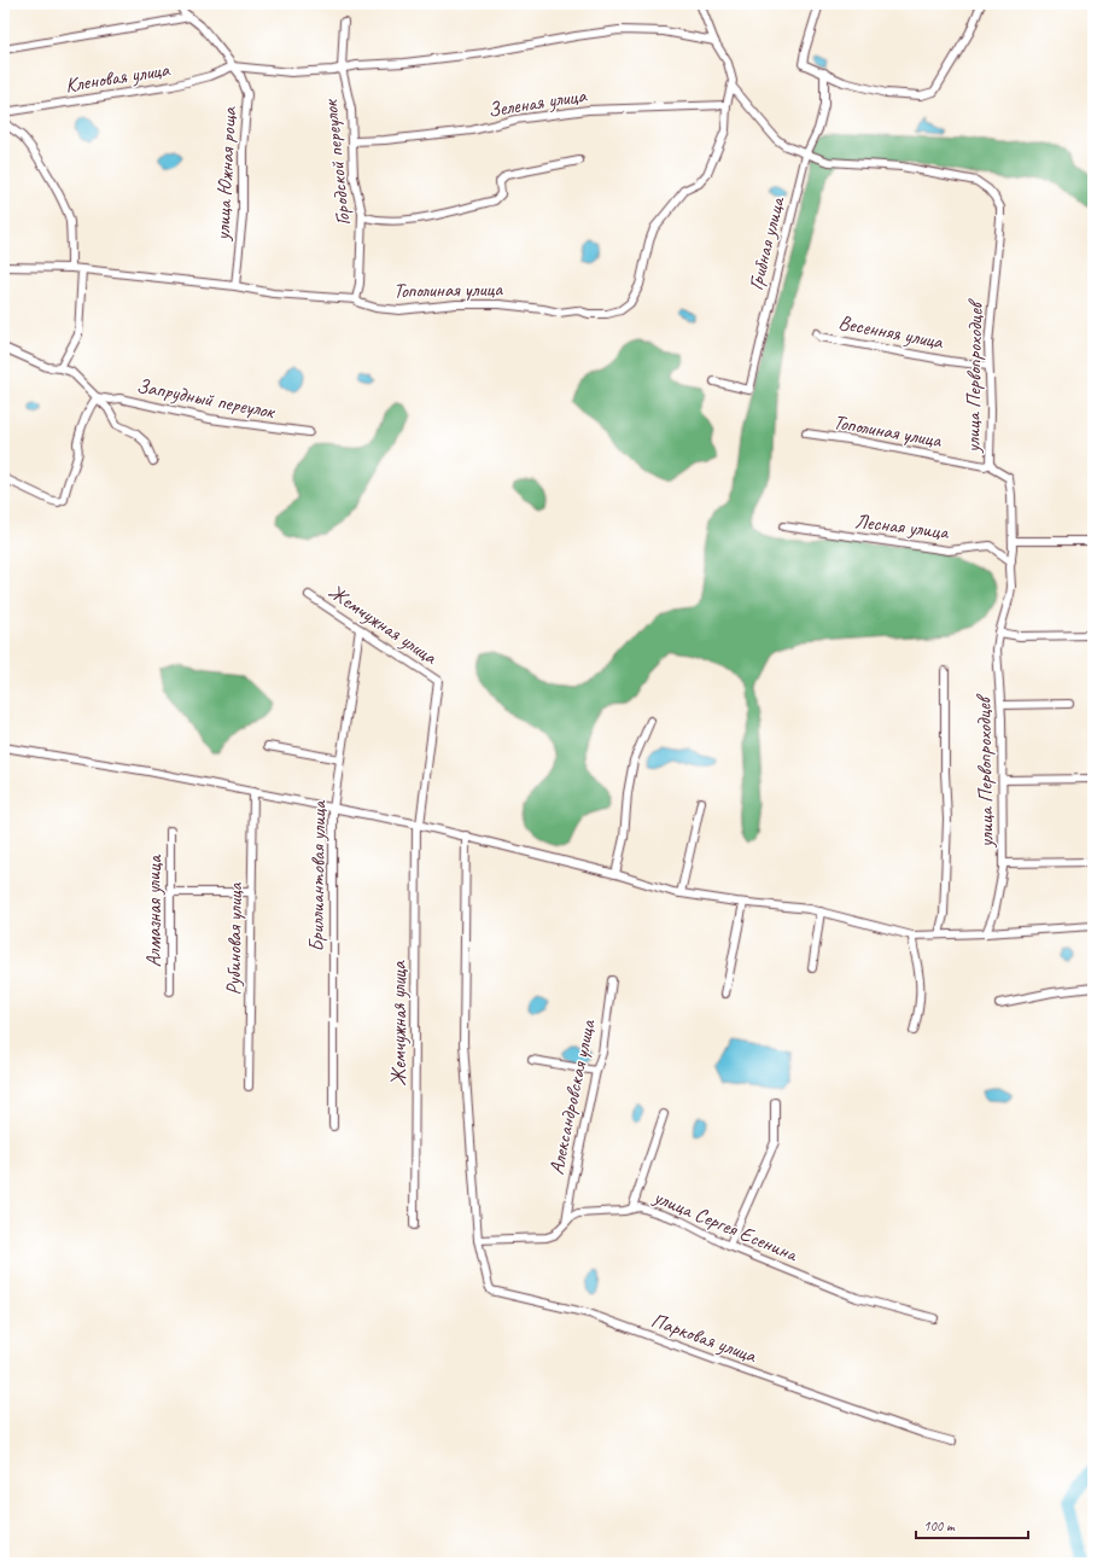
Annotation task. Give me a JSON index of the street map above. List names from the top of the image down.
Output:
{
  "streets": {
    "street": [
      "Кленовая улица",
      "Зеленая улица",
      "Городской переулок",
      "улица Южная роща",
      "Грибная улица",
      "Тополиная улица",
      "Весенняя улица",
      "улица Первопроходцев",
      "Запрудный переулок",
      "Лесная улица",
      "Жемчужная улица",
      "Бриллиантовая улица",
      "Алмазная улица",
      "Рубиновая улица",
      "Александровская улица",
      "улица Сергея Есенина",
      "Парковая улица"
    ]
  },
  "crossings": [
    ["Кленовая улица", "улица Южная роща"],
    ["Зеленая улица", "Городской переулок"],
    ["Зеленая улица", "Тополиная улица"],
    ["Городской переулок", "Тополиная улица"],
    ["улица Южная роща", "Тополиная улица"],
    ["Грибная улица", "улица Первопроходцев"],
    ["Тополиная улица", "улица Первопроходцев"],
    ["Весенняя улица", "улица Первопроходцев"],
    ["улица Первопроходцев", "Лесная улица"],
    ["Жемчужная улица", "Бриллиантовая улица"],
    ["Александровская улица", "улица Сергея Есенина"],
    ["улица Сергея Есенина", "Парковая улица"]
  ],
  "scale_bar": "100 m"
}
